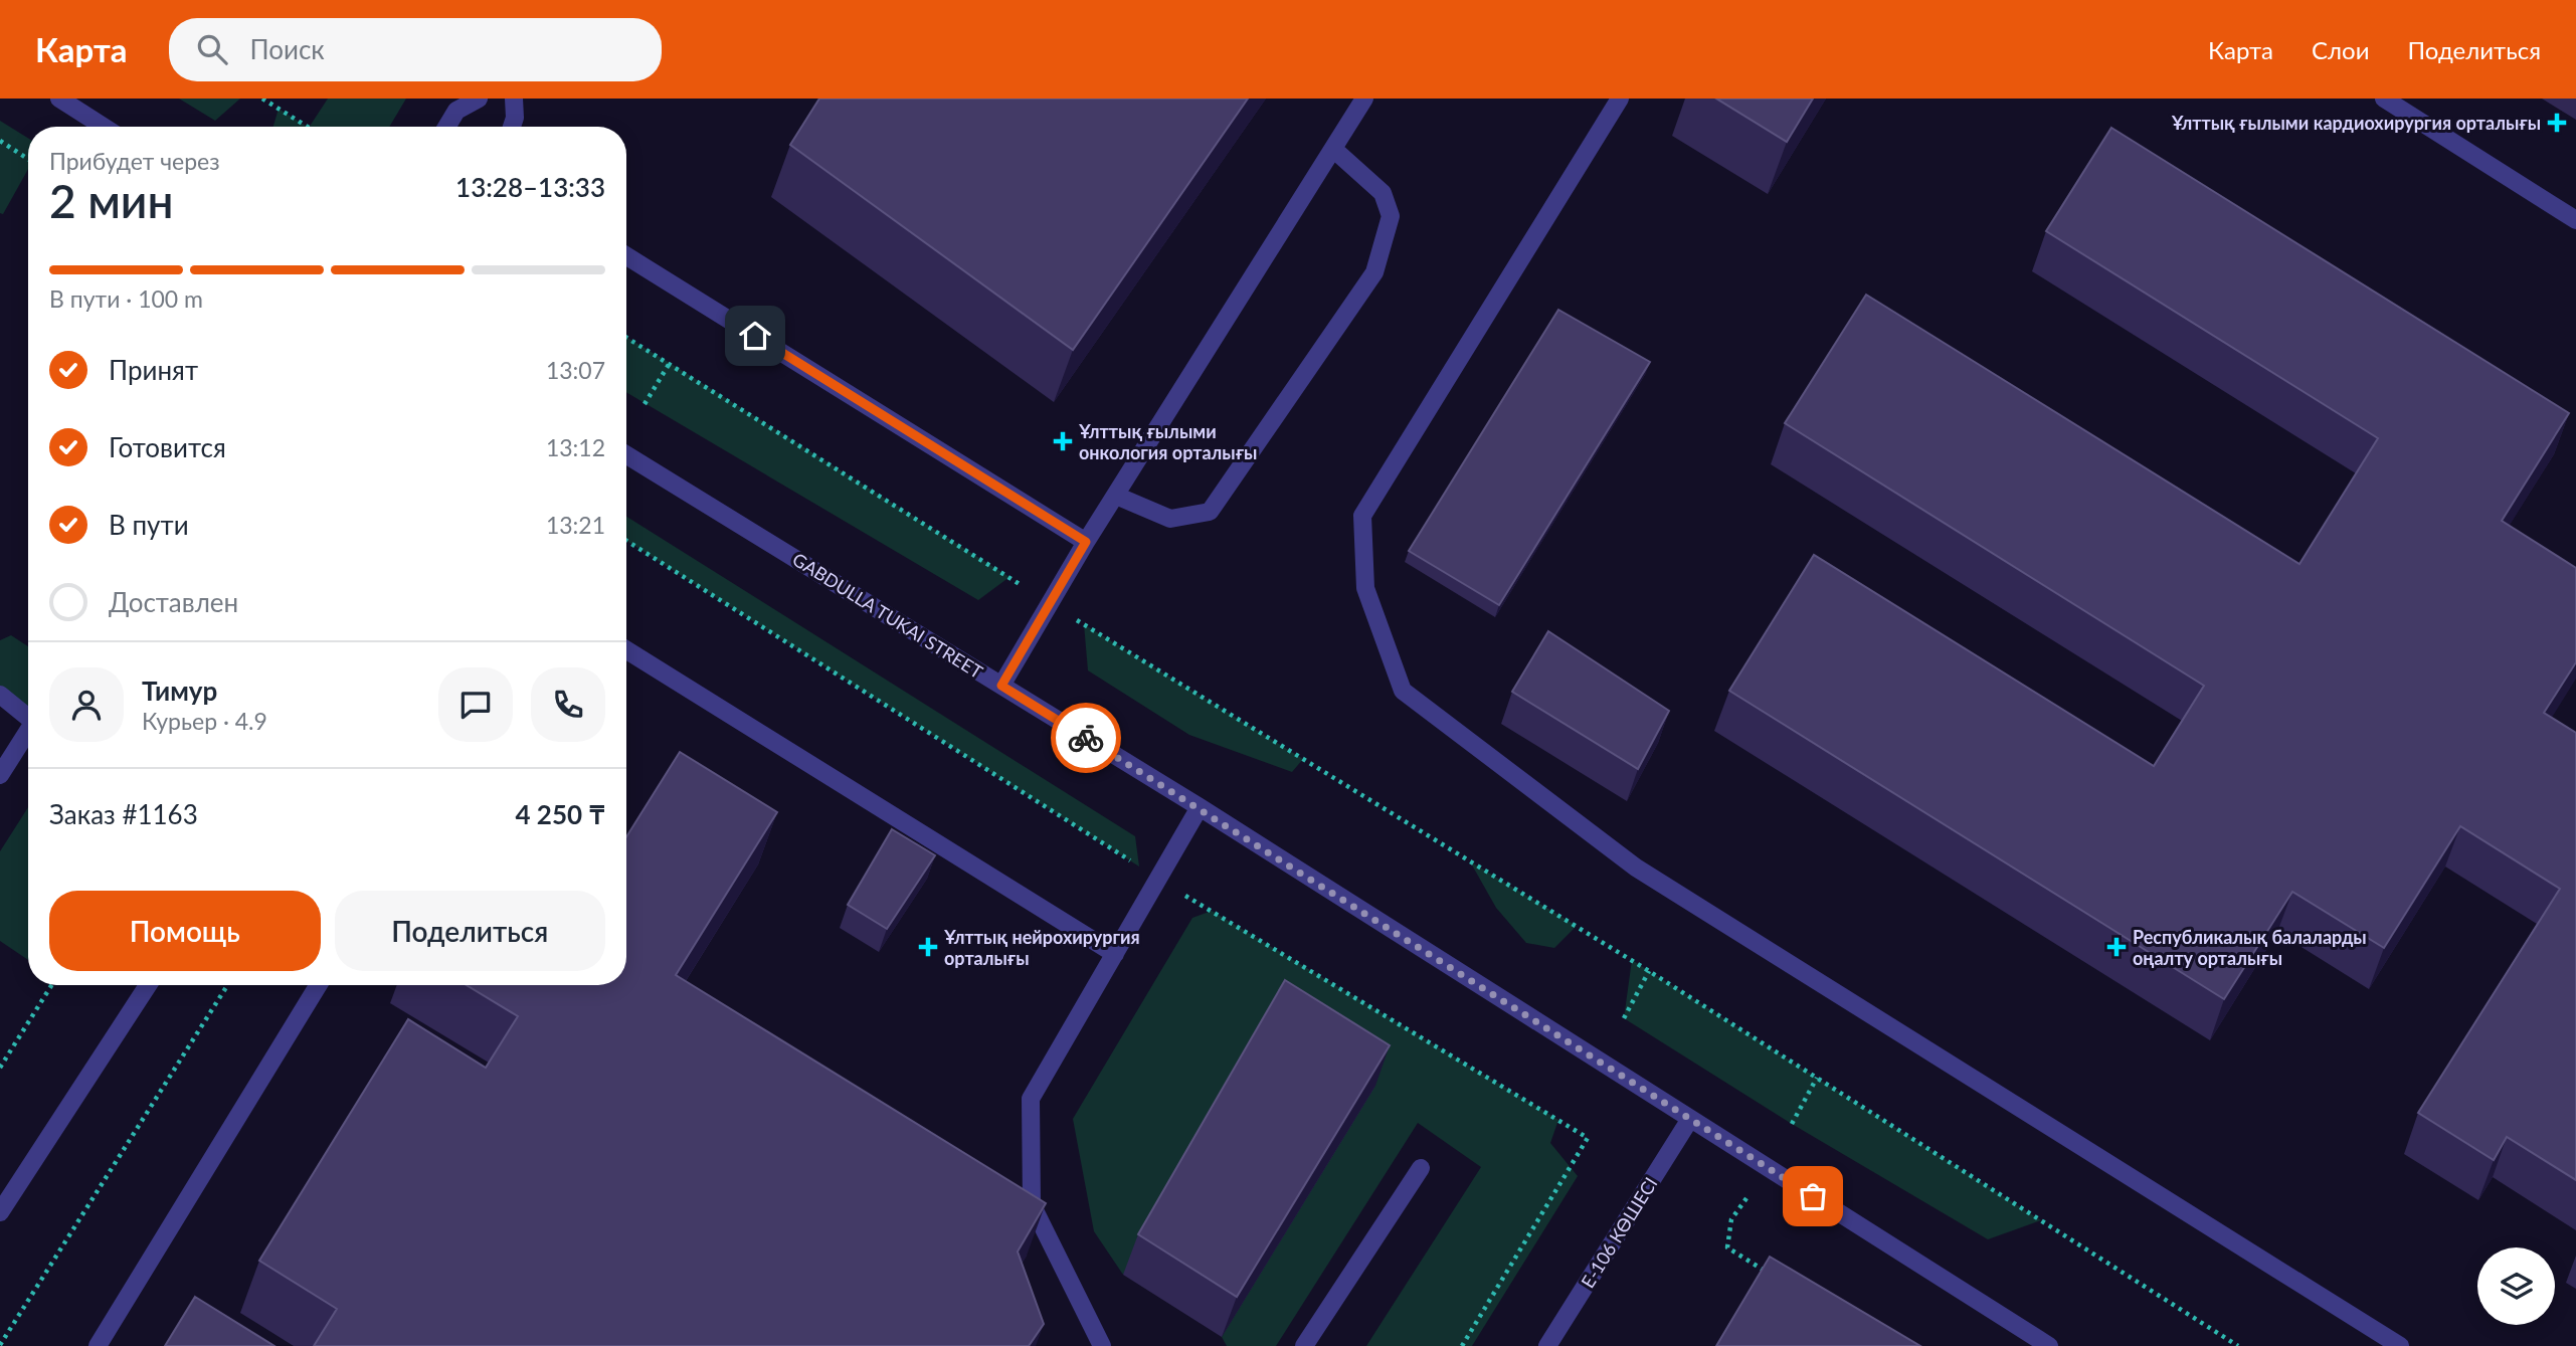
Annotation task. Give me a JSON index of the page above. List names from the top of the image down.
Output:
{
  "streets": {
    "street": ["GABDULLA TUKAI STREET", "Е-106 КӨШЕСІ"]
  },
  "crossings": [
    ["GABDULLA TUKAI STREET", "Е-106 КӨШЕСІ"]
  ],
  "places": {
    "health": [
      "Ұлттық ғылыми кардиохирургия орталығы",
      "Ұлттық ғылыми онкология орталығы",
      "Ұлттық нейрохирургия орталығы",
      "Республикалық балаларды оңалту орталығы"
    ]
  },
  "page": {
    "header": "Карта",
    "search": "Поиск",
    "nav": ["Карта", "Слои", "Поделиться"],
    "heading": ["2 мин", "Прибудет через", "13:28–13:33"],
    "panel": [
      "Тимур",
      "Курьер · 4.9",
      "Заказ #1163",
      "4 250 ₸"
    ],
    "bar": "В пути · 100 m",
    "list": [
      ["Принят", "13:07"],
      ["Готовится", "13:12"],
      ["В пути", "13:21"],
      "Доставлен"
    ],
    "buttons": ["Помощь", "Поделиться"]
  }
}
